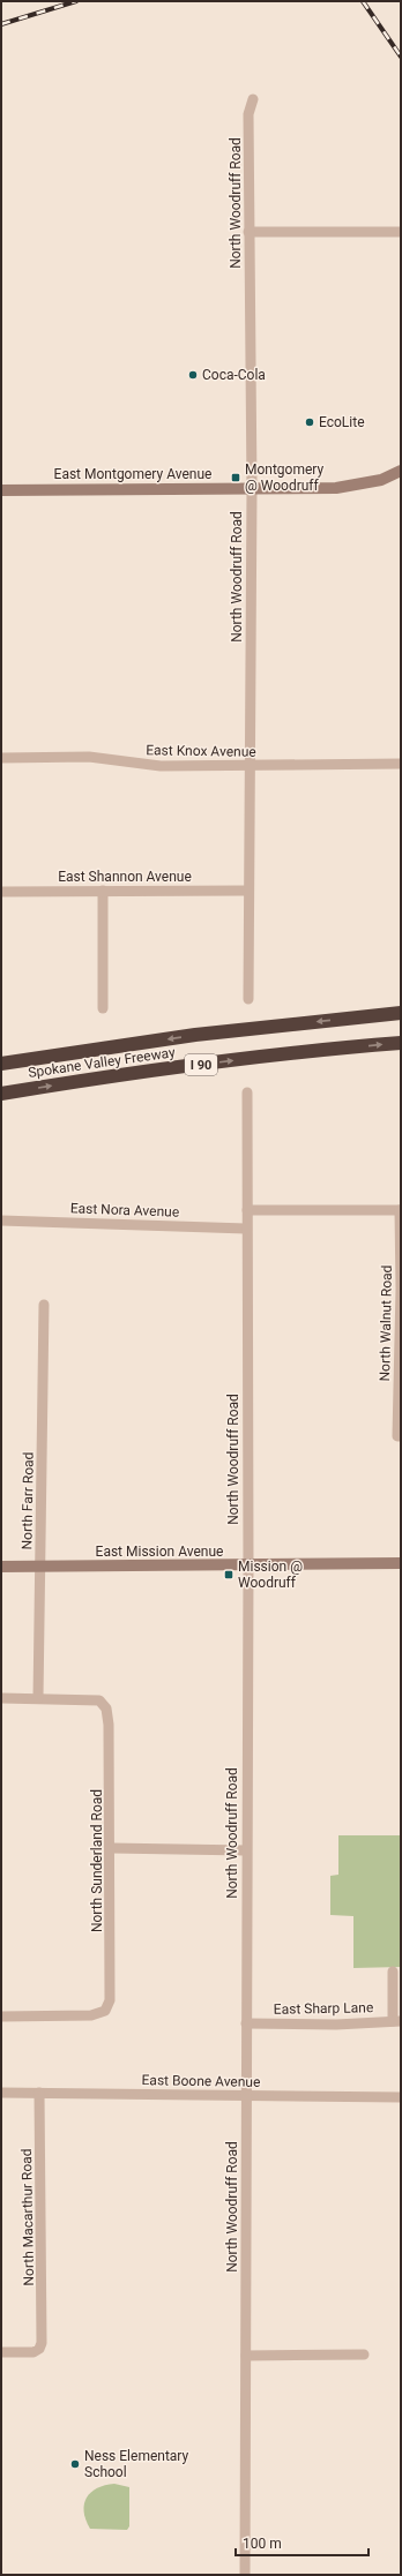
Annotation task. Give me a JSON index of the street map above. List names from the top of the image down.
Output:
{
  "streets": {
    "highway": ["Spokane Valley Freeway", "I 90"],
    "main road": ["East Montgomery Avenue", "East Mission Avenue"],
    "street": [
      "North Woodruff Road",
      "East Knox Avenue",
      "East Shannon Avenue",
      "East Nora Avenue",
      "North Walnut Road",
      "North Farr Road",
      "North Sunderland Road",
      "East Sharp Lane",
      "East Boone Avenue",
      "North Macarthur Road"
    ]
  },
  "crossings": [
    ["North Woodruff Road", "East Montgomery Avenue"],
    ["North Woodruff Road", "East Knox Avenue"],
    ["North Woodruff Road", "East Shannon Avenue"],
    ["North Woodruff Road", "East Nora Avenue"],
    ["North Woodruff Road", "East Mission Avenue"],
    ["North Woodruff Road", "East Sharp Lane"],
    ["North Woodruff Road", "East Boone Avenue"],
    ["North Farr Road", "East Mission Avenue"],
    ["North Farr Road", "North Sunderland Road"],
    ["East Boone Avenue", "North Macarthur Road"]
  ],
  "places": {
    "other": ["Coca-Cola", "EcoLite", "Ness Elementary School"],
    "transit": ["Montgomery @ Woodruff", "Mission @ Woodruff"]
  },
  "scale_bar": "100 m"
}
